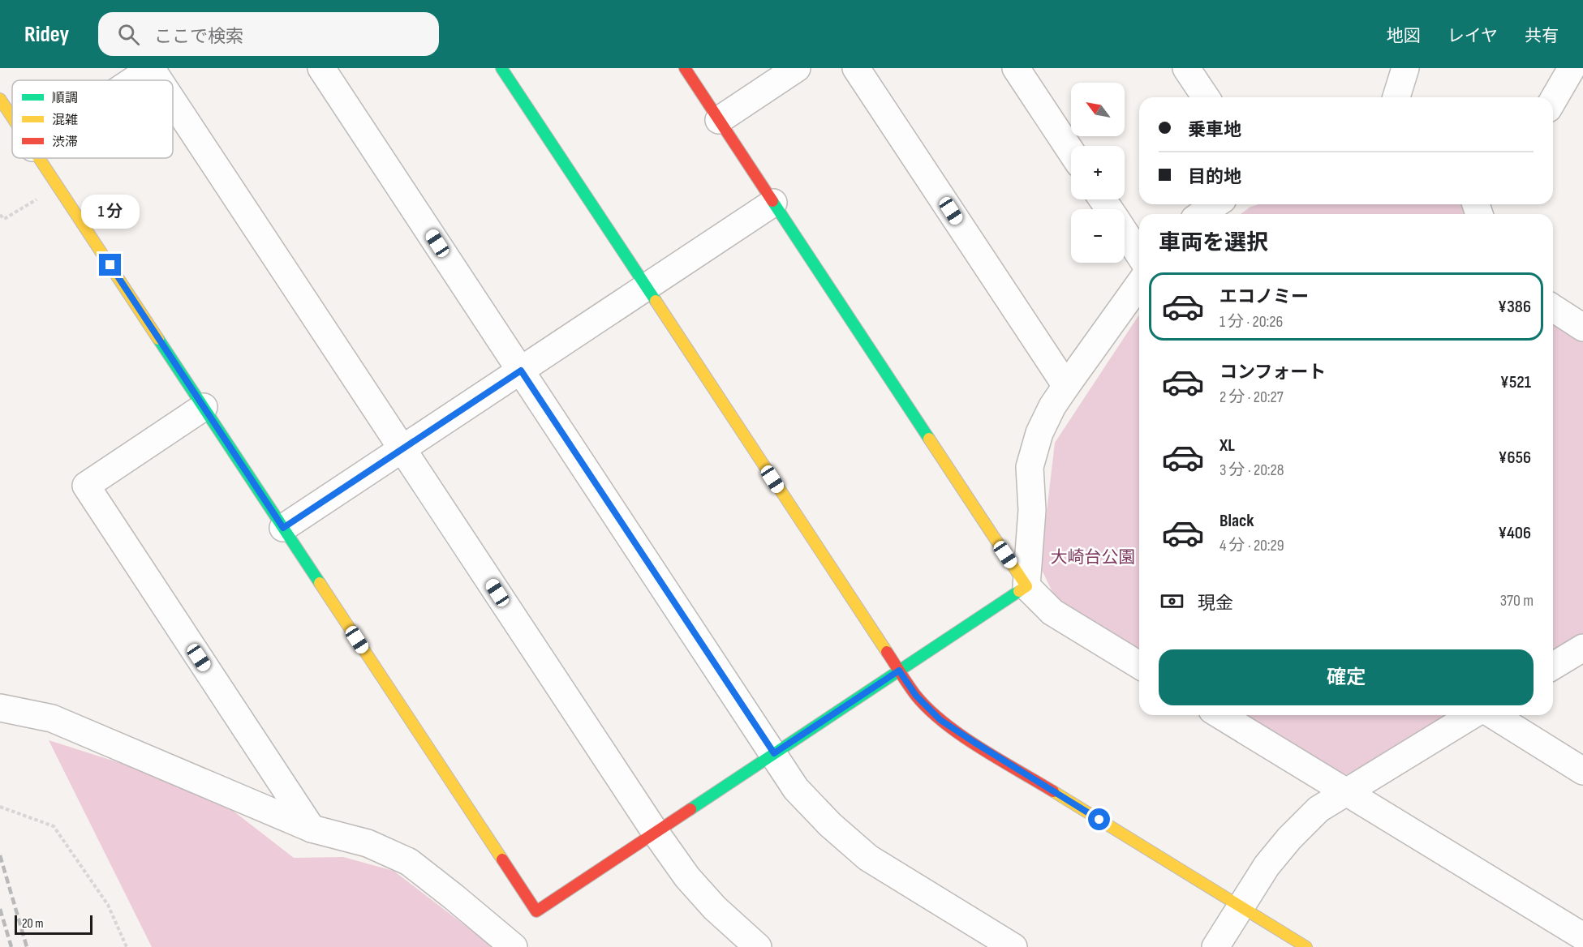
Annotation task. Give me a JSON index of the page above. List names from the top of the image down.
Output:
{
  "parks": ["大崎台公園"],
  "legend": ["順調", "混雑", "渋滞"],
  "scale_bar": "20 m",
  "north": "top left",
  "page": {
    "header": "Ridey",
    "search": "ここで検索",
    "nav": ["地図", "レイヤ", "共有"],
    "map_buttons": ["+", "−"],
    "banner": ["乗車地", "目的地"],
    "bubble": "1 分",
    "heading": "車両を選択",
    "list": [
      {
        "name": "エコノミー",
        "note": "1 分 · 20:26",
        "value": "¥386"
      },
      {
        "name": "コンフォート",
        "note": "2 分 · 20:27",
        "value": "¥521"
      },
      {
        "name": "XL",
        "note": "3 分 · 20:28",
        "value": "¥656"
      },
      {
        "name": "Black",
        "note": "4 分 · 20:29",
        "value": "¥406"
      }
    ],
    "pay": ["現金", "370 m"],
    "buttons": "確定",
    "scale": "20 m"
  }
}
